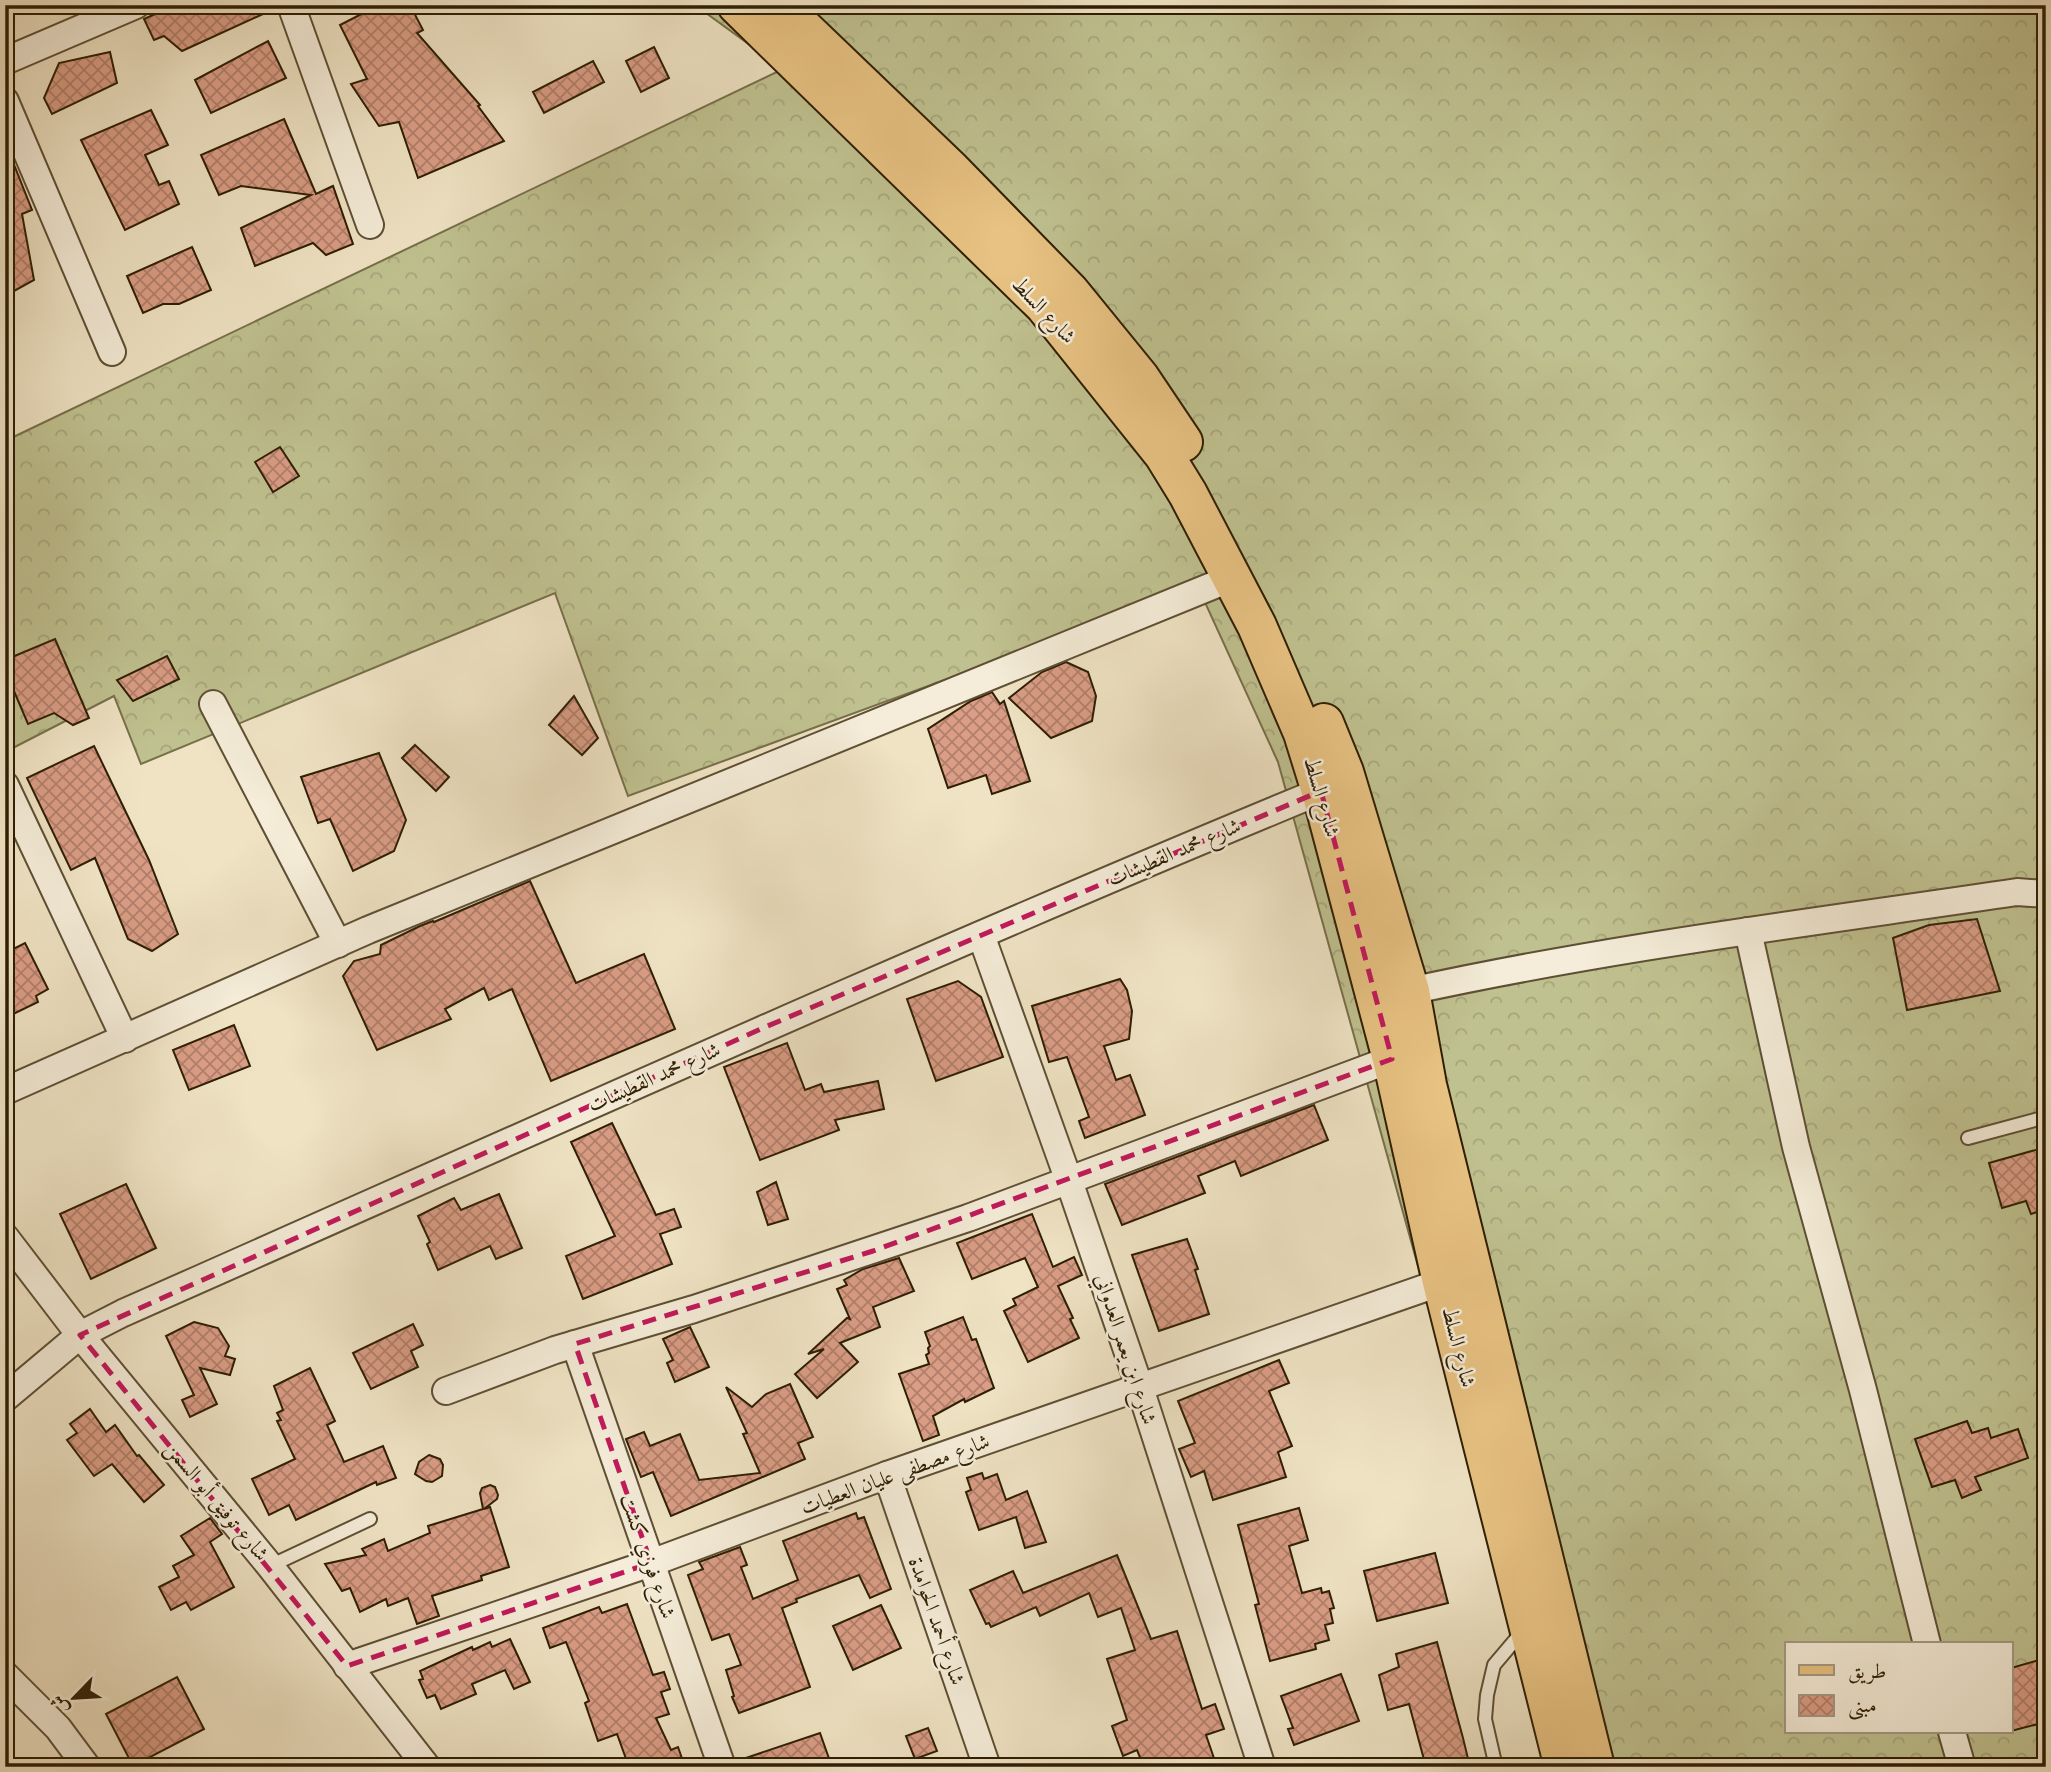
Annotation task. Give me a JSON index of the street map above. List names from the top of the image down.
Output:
{
  "streets": {
    "main road": ["شارع السلط"],
    "street": [
      "شارع محمد القطيشات",
      "شارع ابن يعمر العدواني",
      "شارع مصطفى عليان العطيات",
      "شارع توفيق أبو السمن",
      "شارع فوزي كشت",
      "شارع أحمد الحوامدة"
    ]
  },
  "crossings": [
    ["شارع السلط", "شارع محمد القطيشات"],
    ["شارع السلط", "شارع مصطفى عليان العطيات"],
    ["شارع محمد القطيشات", "شارع ابن يعمر العدواني"],
    ["شارع محمد القطيشات", "شارع توفيق أبو السمن"],
    ["شارع ابن يعمر العدواني", "شارع مصطفى عليان العطيات"],
    ["شارع مصطفى عليان العطيات", "شارع توفيق أبو السمن"],
    ["شارع مصطفى عليان العطيات", "شارع فوزي كشت"],
    ["شارع مصطفى عليان العطيات", "شارع أحمد الحوامدة"]
  ],
  "legend": ["طريق", "مبنى"],
  "north": "bottom left"
}
